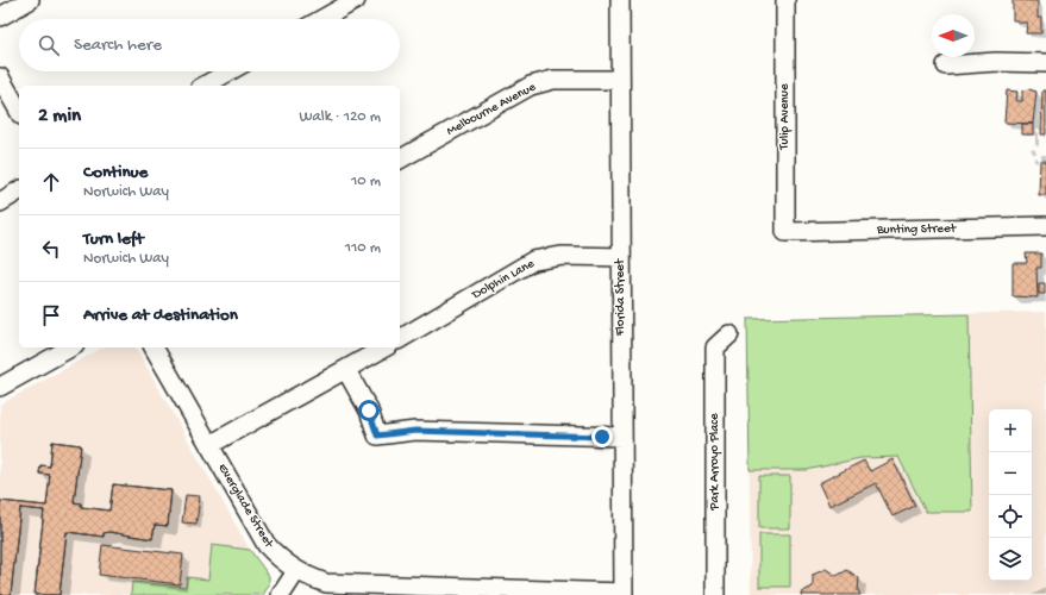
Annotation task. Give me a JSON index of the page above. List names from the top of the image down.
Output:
{
  "streets": {
    "street": [
      "Melbourne Avenue",
      "Tulip Avenue",
      "Bunting Street",
      "Dolphin Lane",
      "Florida Street",
      "Park Arroyo Place",
      "Everglade Street"
    ]
  },
  "crossings": [
    ["Melbourne Avenue", "Florida Street"],
    ["Tulip Avenue", "Bunting Street"],
    ["Dolphin Lane", "Florida Street"],
    ["Florida Street", "Everglade Street"]
  ],
  "north": "left",
  "page": {
    "search": "Search here",
    "heading": ["2 min", "Walk · 120 m"],
    "list": [
      ["Continue", "Norwich Way", "10 m"],
      ["Turn left", "Norwich Way", "110 m"],
      "Arrive at destination"
    ],
    "map_buttons": ["+", "−"]
  }
}
